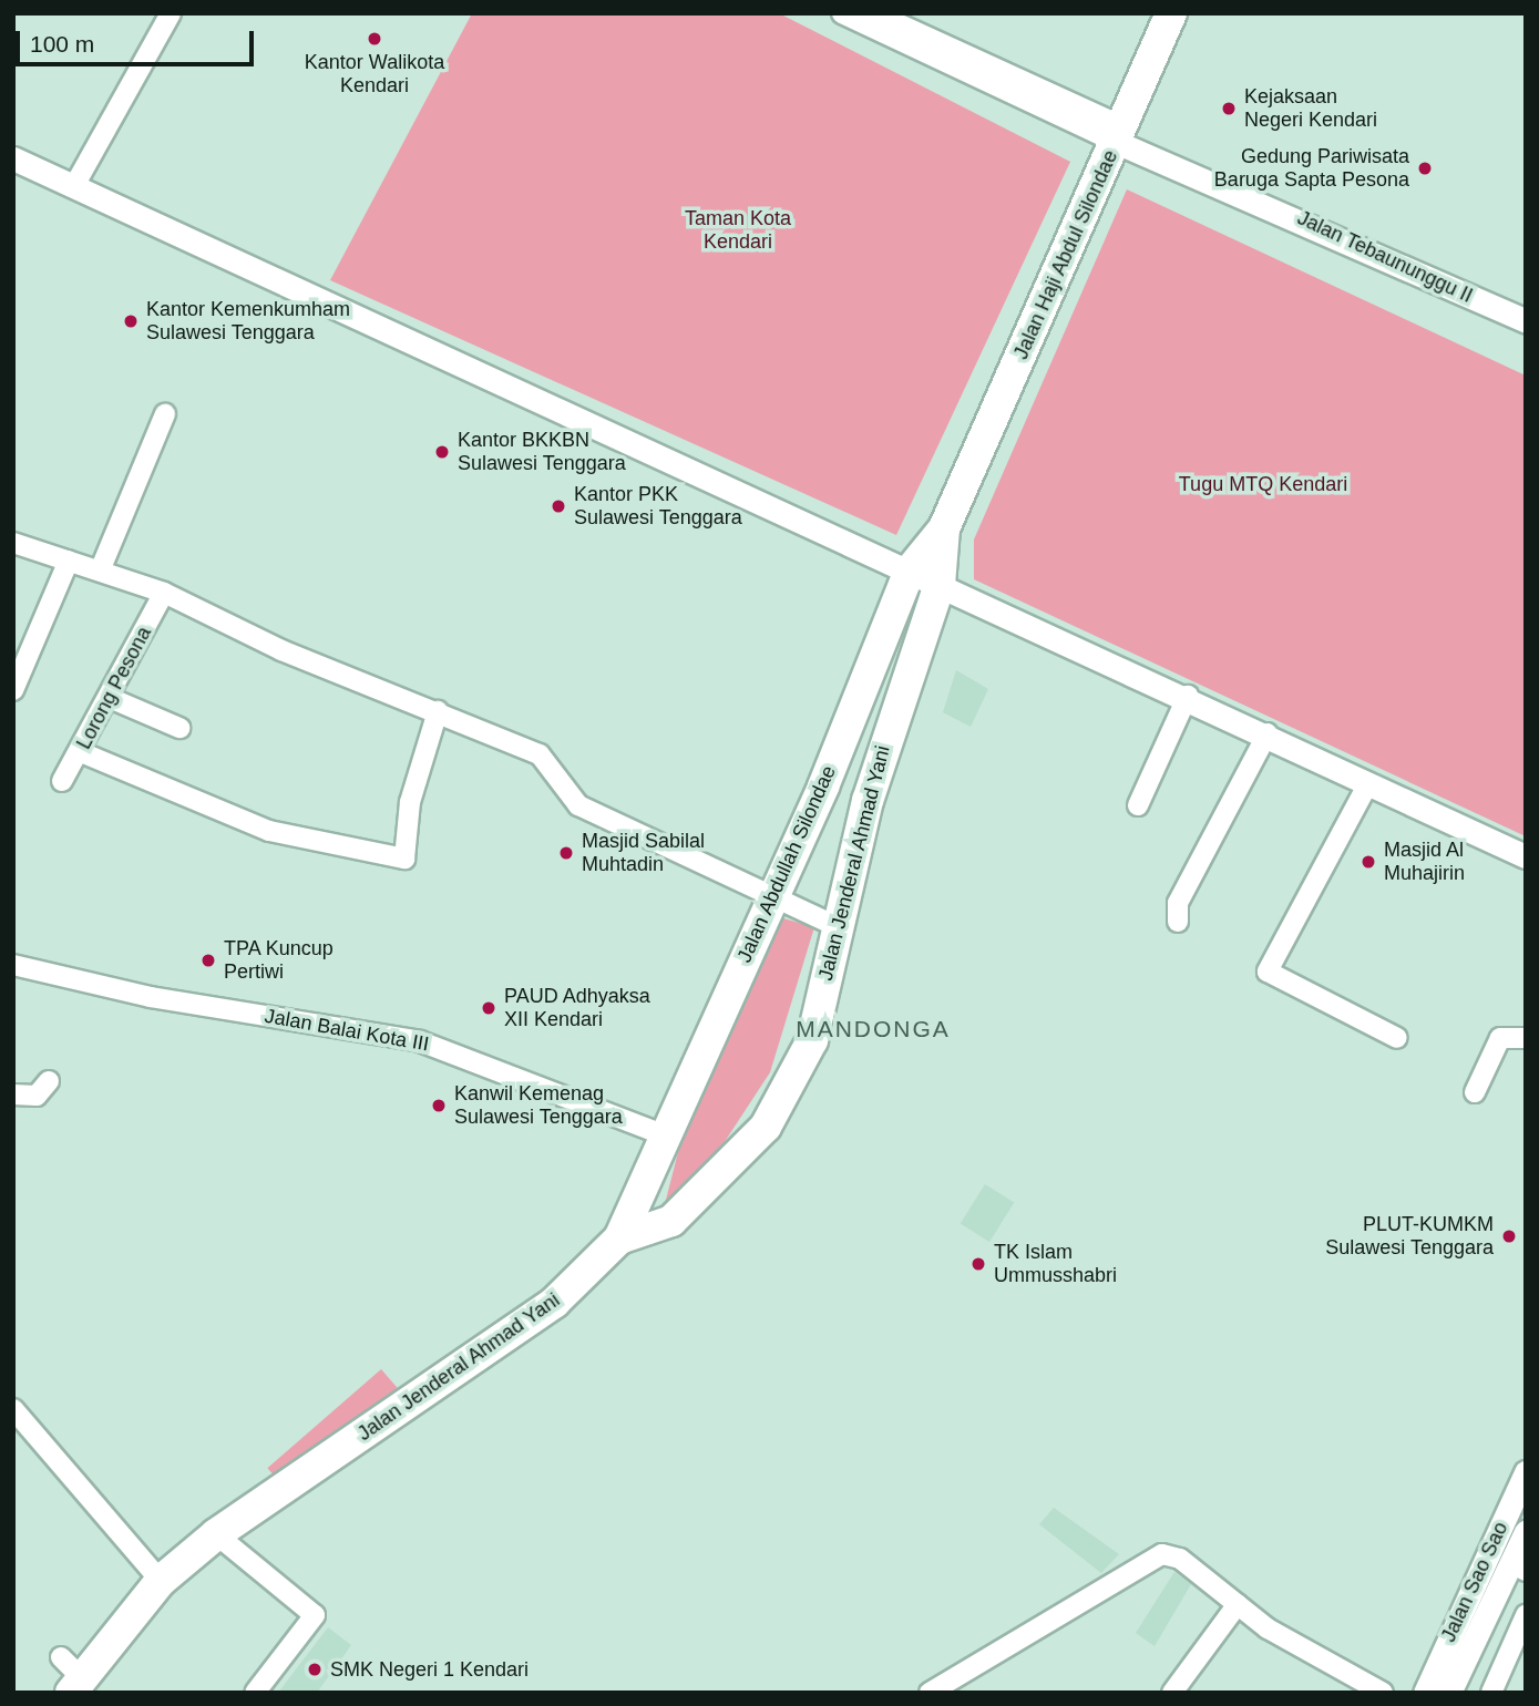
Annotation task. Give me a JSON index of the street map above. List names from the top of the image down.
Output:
{
  "streets": {
    "highway": ["Jalan Haji Abdul Silondae", "Jalan Jenderal Ahmad Yani", "Jalan Abdullah Silondae"],
    "street": [
      "Jalan Tebaununggu II",
      "Lorong Pesona",
      "Jalan Balai Kota III",
      "Jalan Sao Sao"
    ]
  },
  "crossings": [
    ["Jalan Haji Abdul Silondae", "Jalan Tebaununggu II"],
    ["Jalan Haji Abdul Silondae", "Jalan Abdullah Silondae"],
    ["Jalan Jenderal Ahmad Yani", "Jalan Abdullah Silondae"],
    ["Jalan Abdullah Silondae", "Jalan Balai Kota III"]
  ],
  "districts": ["MANDONGA"],
  "parks": ["Taman Kota Kendari", "Tugu MTQ Kendari"],
  "places": [
    "Kantor Walikota Kendari",
    "Kejaksaan Negeri Kendari",
    "Gedung Pariwisata Baruga Sapta Pesona",
    "Kantor Kemenkumham Sulawesi Tenggara",
    "Kantor BKKBN Sulawesi Tenggara",
    "Kantor PKK Sulawesi Tenggara",
    "Masjid Sabilal Muhtadin",
    "Masjid Al Muhajirin",
    "TPA Kuncup Pertiwi",
    "PAUD Adhyaksa XII Kendari",
    "Kanwil Kemenag Sulawesi Tenggara",
    "PLUT-KUMKM Sulawesi Tenggara",
    "TK Islam Ummusshabri",
    "SMK Negeri 1 Kendari"
  ],
  "scale_bar": "100 m"
}
